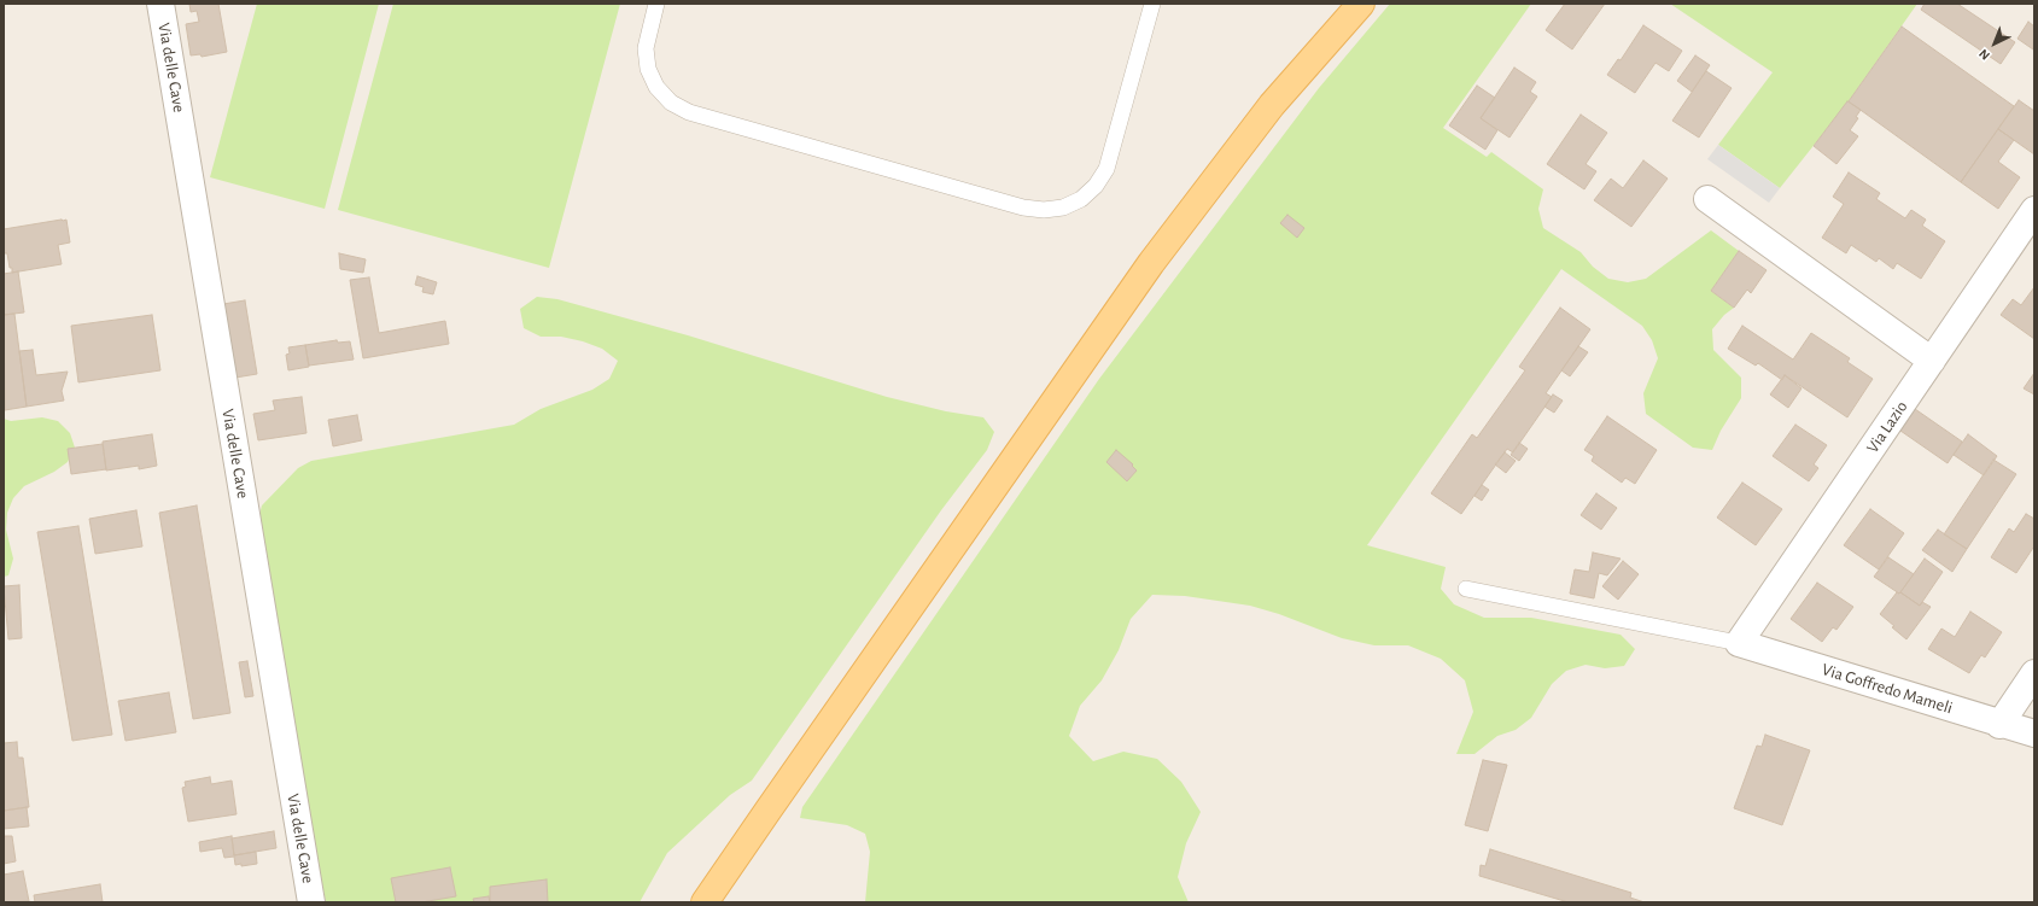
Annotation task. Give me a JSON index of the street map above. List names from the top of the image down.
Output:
{
  "streets": {
    "street": ["Via delle Cave", "Via Lazio", "Via Goffredo Mameli"]
  },
  "crossings": [
    ["Via Lazio", "Via Goffredo Mameli"]
  ],
  "north": "bottom left"
}
